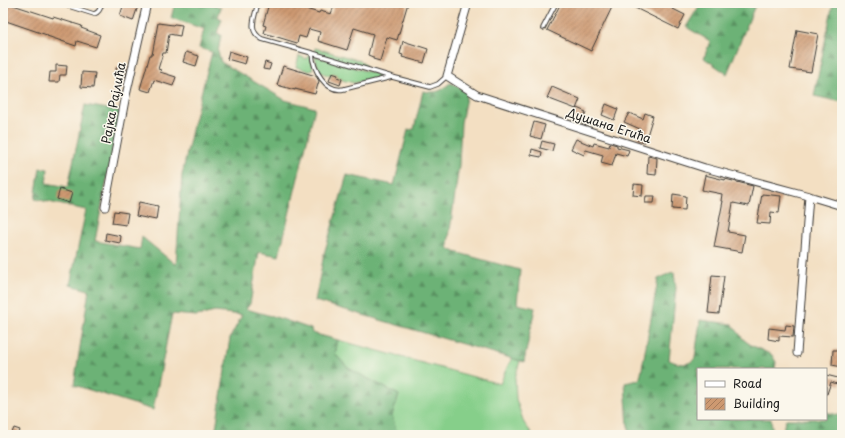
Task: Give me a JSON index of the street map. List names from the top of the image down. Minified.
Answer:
{"streets":{"street":["Рајка Рајлића","Душана Егића"]},"legend":["Road","Building"]}
